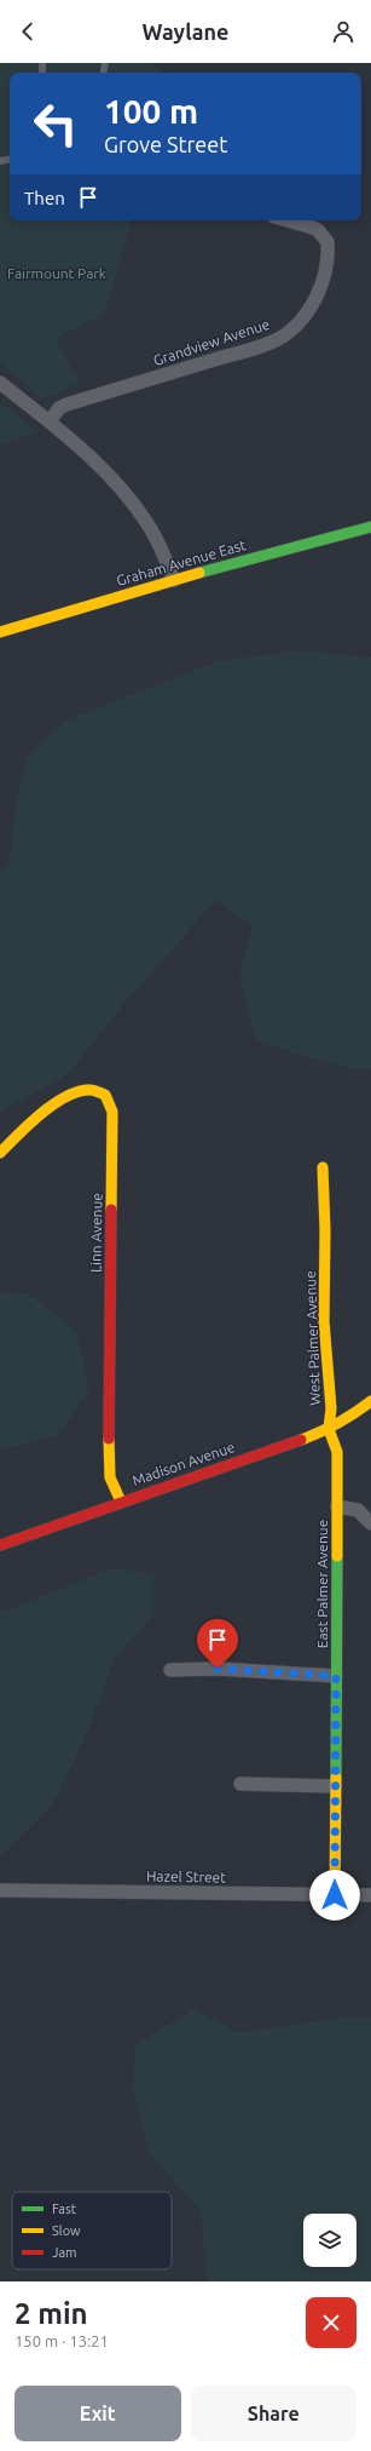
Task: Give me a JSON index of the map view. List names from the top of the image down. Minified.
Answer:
{"streets":{"street":["Grandview Avenue","Graham Avenue East","Linn Avenue","West Palmer Avenue","Madison Avenue","East Palmer Avenue","Hazel Street"]},"crossings":[["Linn Avenue","Madison Avenue"],["West Palmer Avenue","Madison Avenue"],["West Palmer Avenue","East Palmer Avenue"],["East Palmer Avenue","Hazel Street"]],"parks":["Fairmount Park"],"legend":["Fast","Slow","Jam"],"page":{"header":"Waylane","turn":["100 m","Grove Street"],"then":"Then","heading":["2 min","150 m · 13:21"],"buttons":["Exit","Share"]}}
